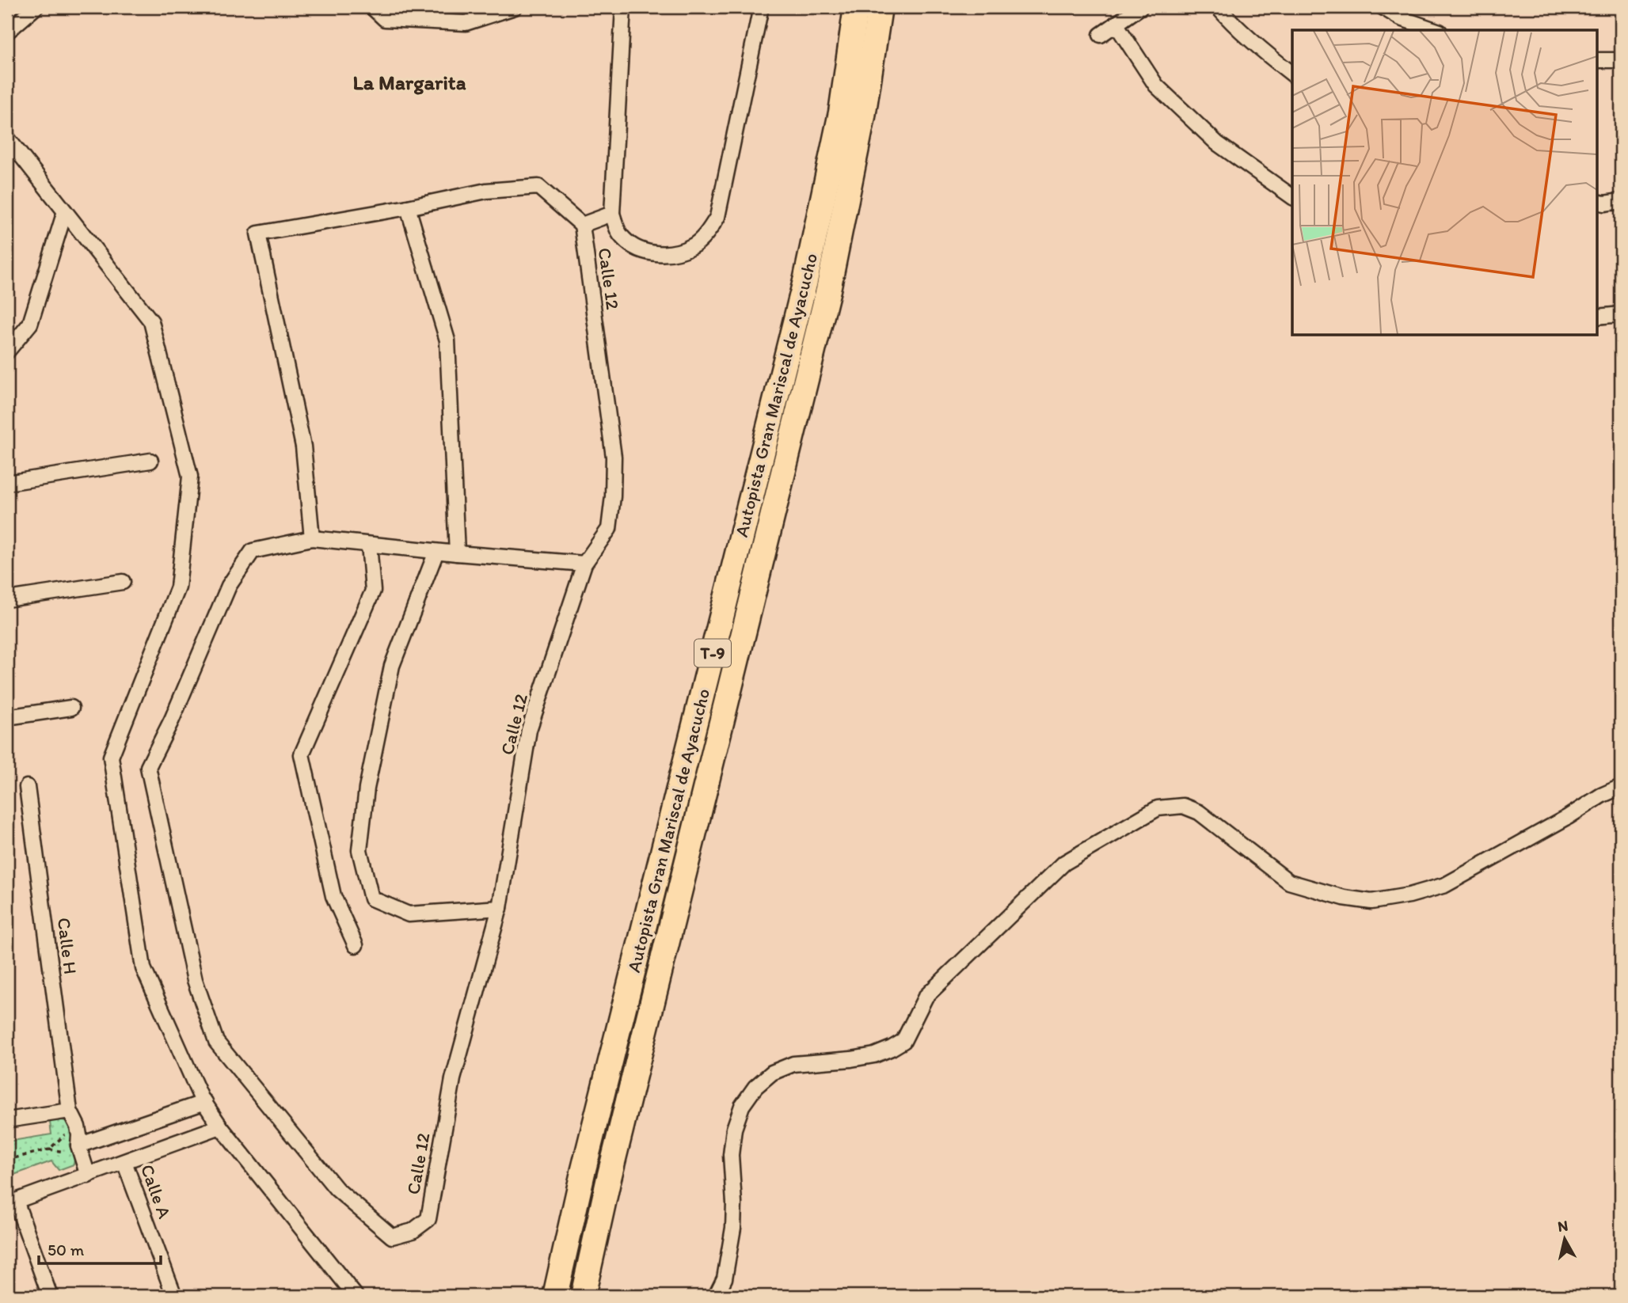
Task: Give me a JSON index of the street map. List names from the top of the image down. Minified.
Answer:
{"streets":{"highway":["Autopista Gran Mariscal de Ayacucho","T-9"],"street":["Calle 12","Calle H","Calle A"]},"districts":["La Margarita"],"scale_bar":"50 m","north":"top"}
